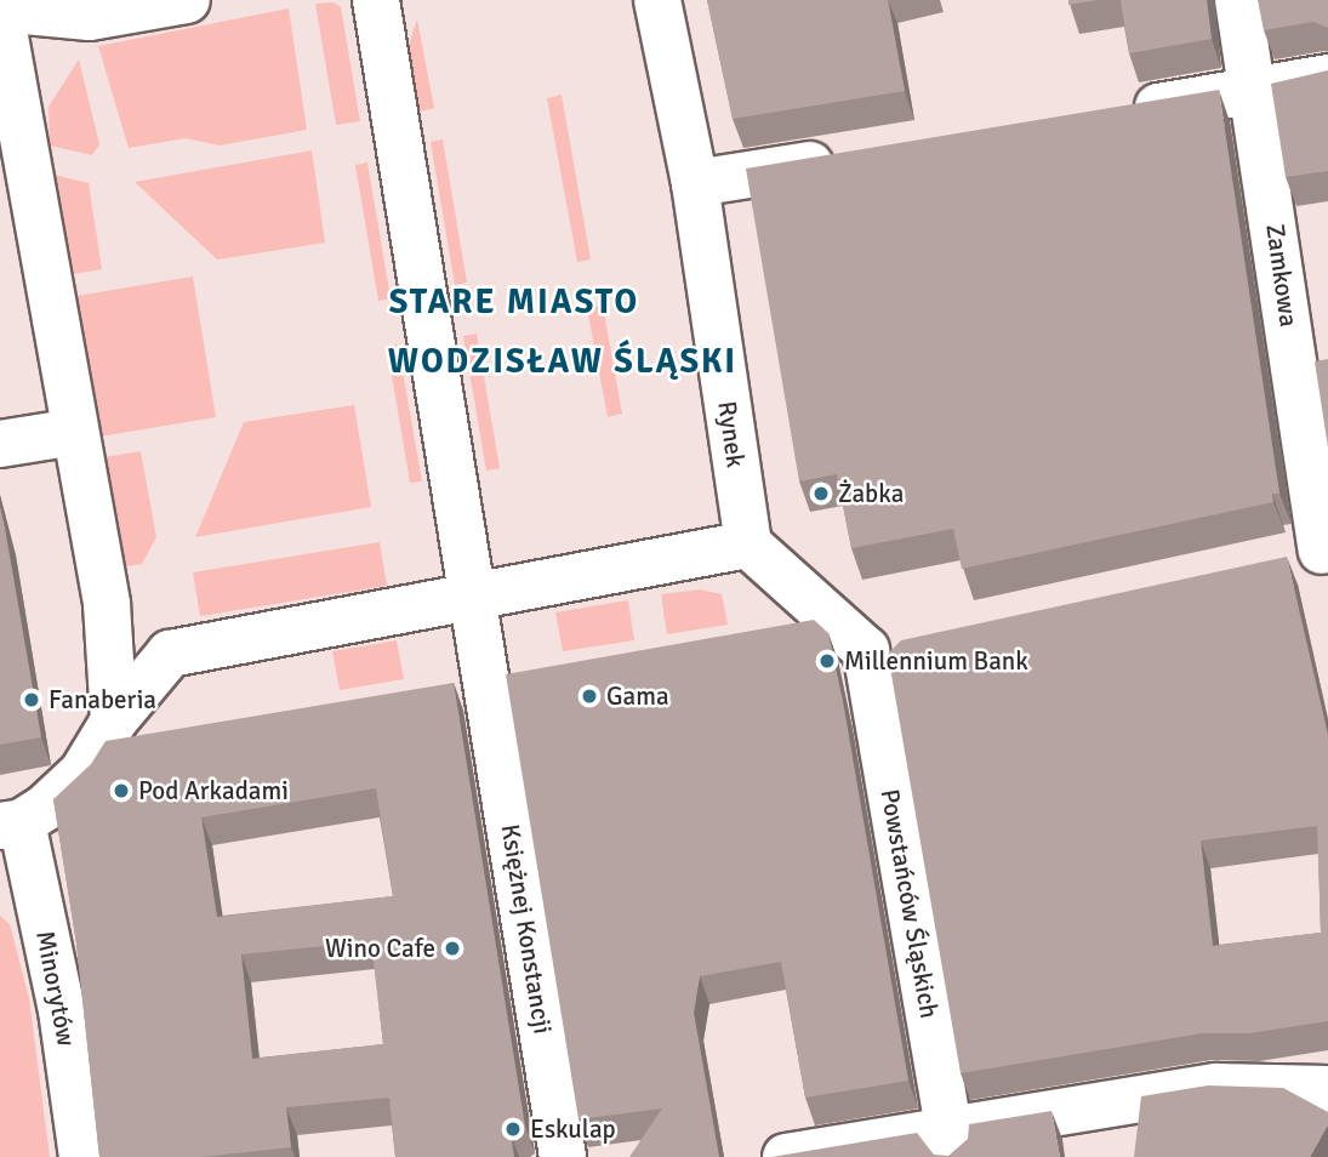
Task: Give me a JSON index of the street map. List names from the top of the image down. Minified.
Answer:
{"streets":{"street":["Zamkowa","Rynek","Powstańców Śląskich","Księżnej Konstancji","Minorytów"]},"districts":["STARE MIASTO","WODZISŁAW ŚLĄSKI"],"places":["Żabka","Millennium Bank","Gama","Fanaberia","Pod Arkadami","Wino Cafe","Eskulap"]}
